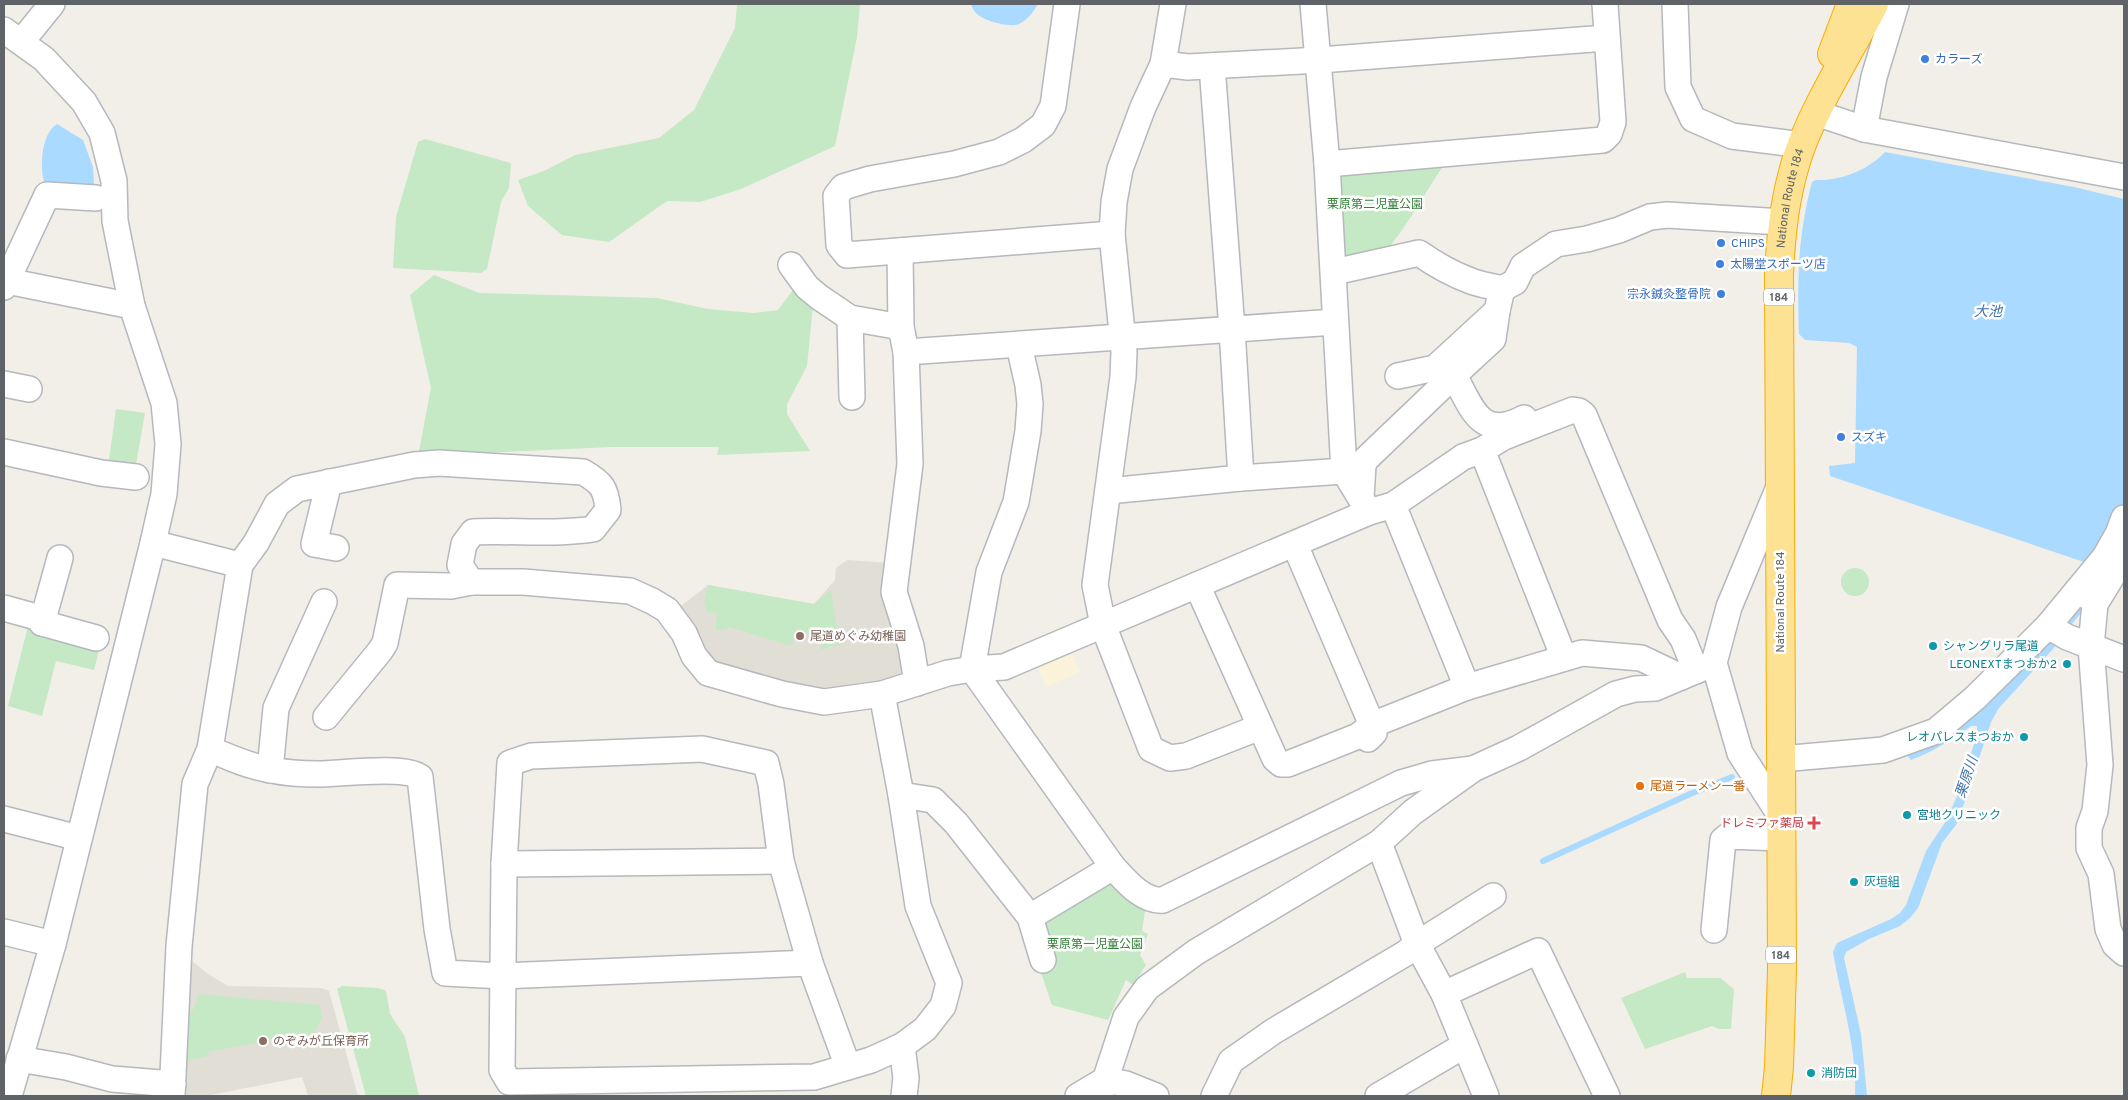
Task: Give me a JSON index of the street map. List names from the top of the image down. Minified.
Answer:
{"streets":{"highway":["National Route 184","184"]},"crossings":[["National Route 184","184"]],"water":["大池","栗原川"],"parks":["栗原第二児童公園","栗原第一児童公園"],"places":{"other":["カラーズ","CHIPS","太陽堂スポーツ店","宗永鍼灸整骨院","スズキ","尾道めぐみ幼稚園","シャングリラ尾道","LEONEXTまつおか2","レオパレスまつおか","尾道ラーメン一番","宮地クリニック","灰垣組","のぞみが丘保育所","消防団"],"health":["ドレミファ薬局"]}}
